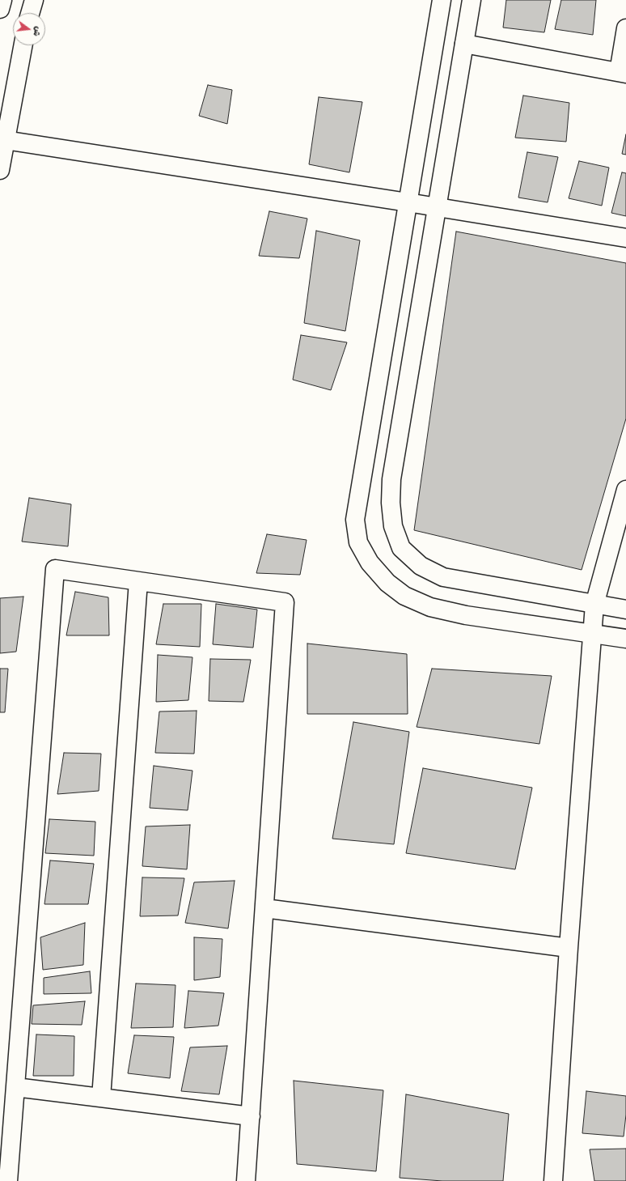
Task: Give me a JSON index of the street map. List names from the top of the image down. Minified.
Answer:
{"north":"right"}
